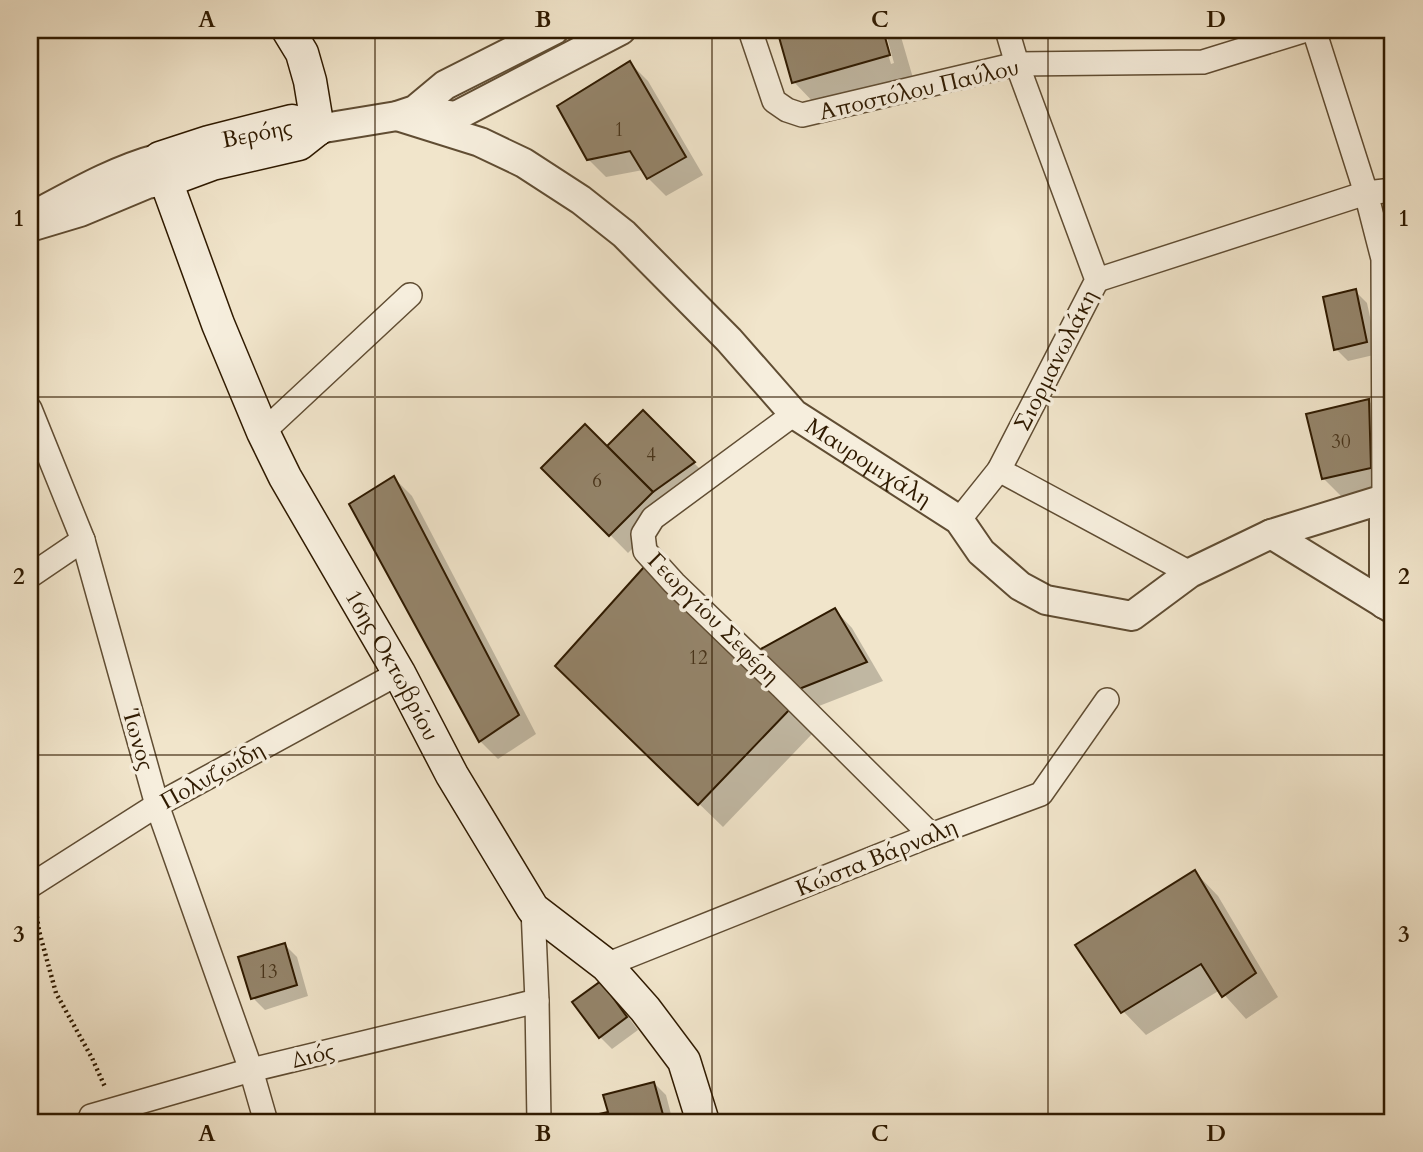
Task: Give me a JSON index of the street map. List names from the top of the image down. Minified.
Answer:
{"streets":{"main road":["Βερόης","16ης Οκτωβρίου"],"street":["Αποστόλου Παύλου","Σιορμανωλάκη","Μαυρομιχάλη","Γεωργίου Σεφέρη","Ίωνος","Πολυζωίδη","Κώστα Βάρναλη","Διός"]},"crossings":[["Αποστόλου Παύλου","Σιορμανωλάκη"],["Βερόης","16ης Οκτωβρίου"],["Σιορμανωλάκη","Μαυρομιχάλη"],["Μαυρομιχάλη","Γεωργίου Σεφέρη"],["Γεωργίου Σεφέρη","Κώστα Βάρναλη"],["16ης Οκτωβρίου","Πολυζωίδη"],["16ης Οκτωβρίου","Κώστα Βάρναλη"],["Ίωνος","Πολυζωίδη"],["Ίωνος","Διός"]],"house_numbers":["1","30","4","6","12","13"],"grid":{"columns":["A","B","C","D"],"rows":["1","2","3"]}}
